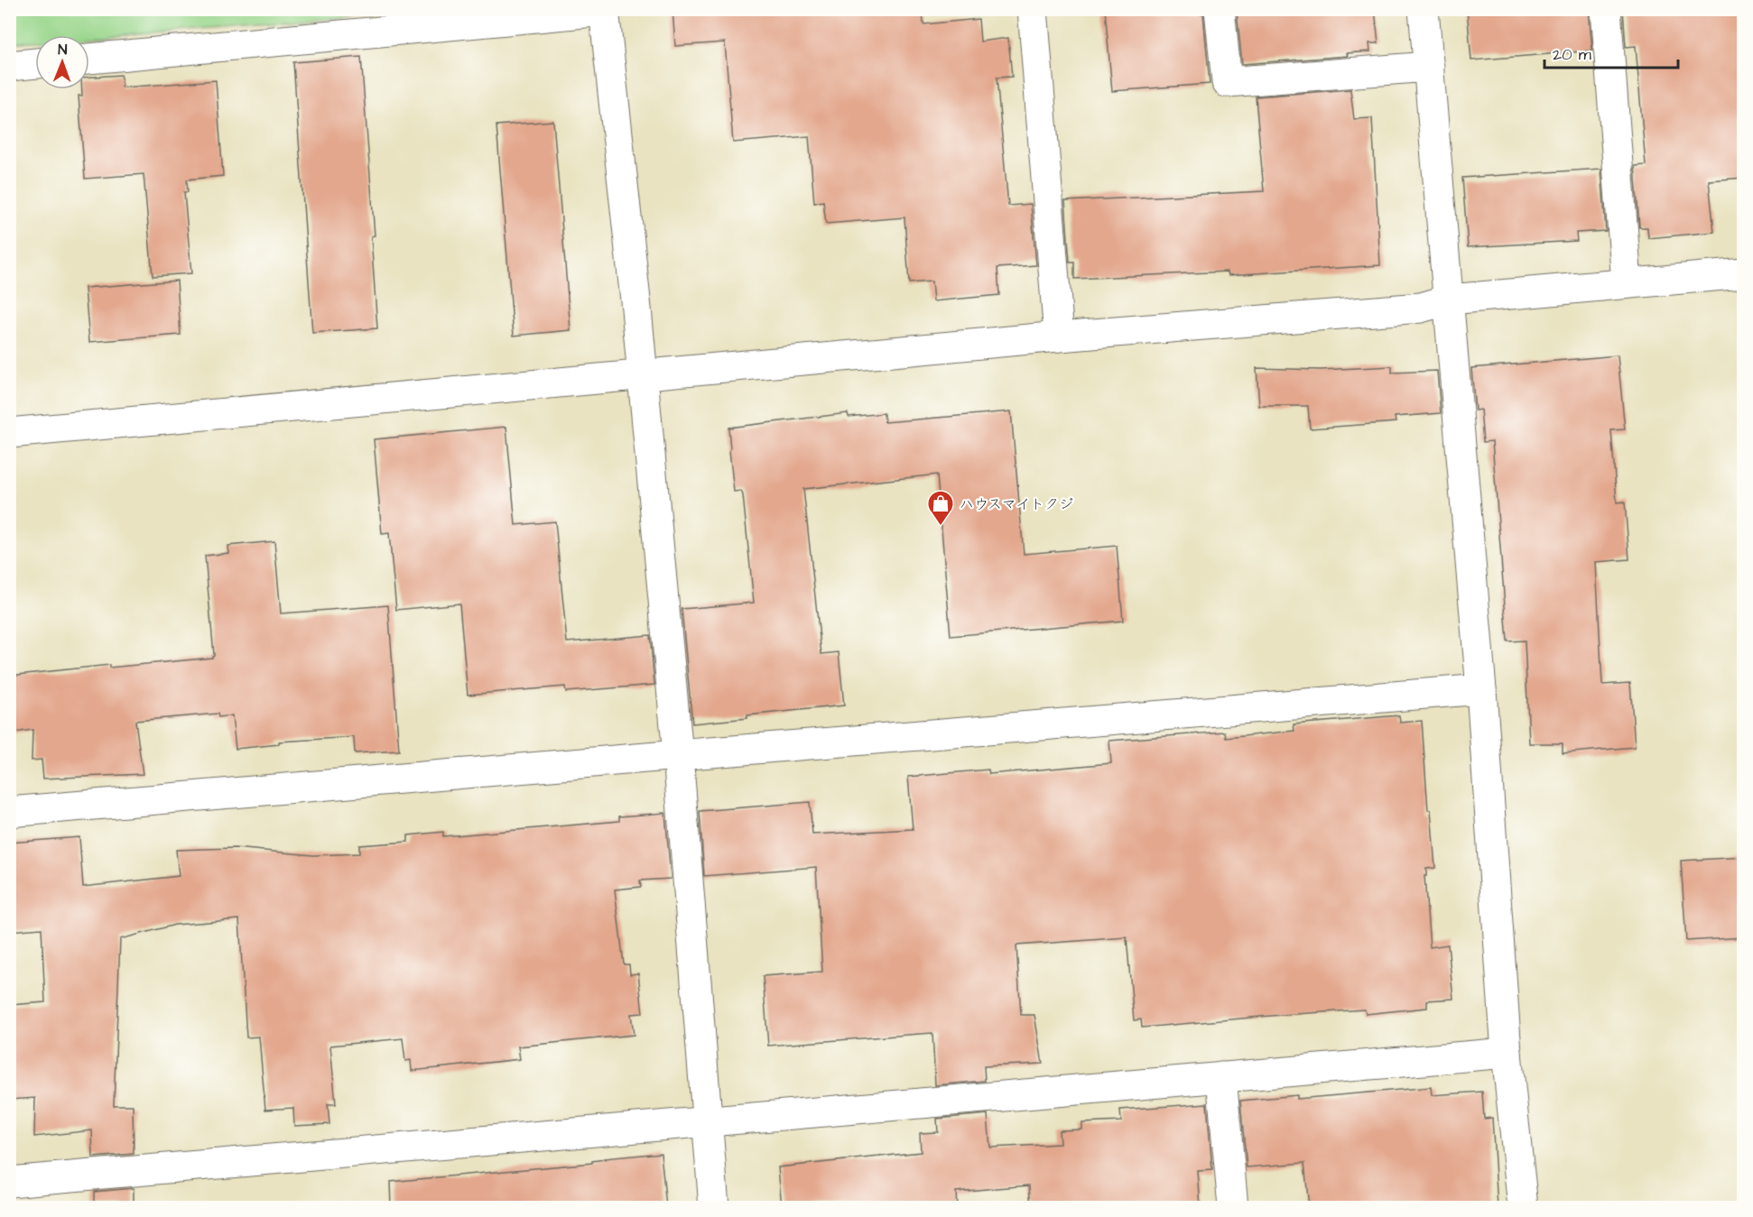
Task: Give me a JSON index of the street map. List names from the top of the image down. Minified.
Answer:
{"places":{"shop":["ハウスマイトクジ"]},"scale_bar":"20 m","north":"top"}
